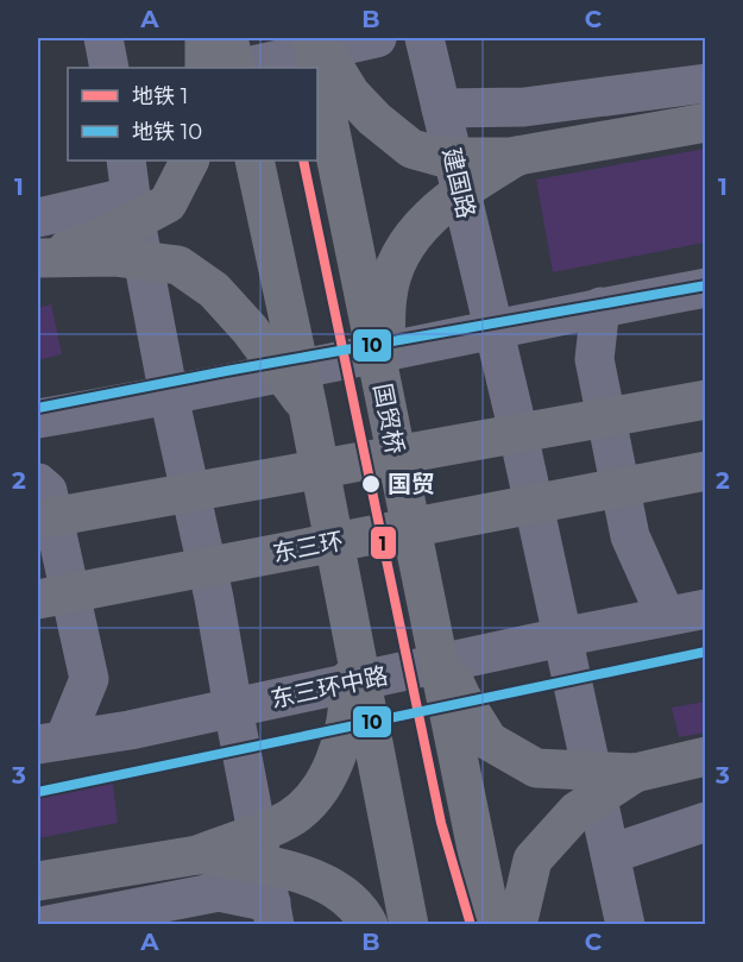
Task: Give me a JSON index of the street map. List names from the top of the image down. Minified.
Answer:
{"streets":{"highway":["国贸桥","东三环"],"street":["建国路","东三环中路"]},"crossings":[["建国路","东三环中路"]],"places":["国贸"],"lines":["metro line 1","metro line 10"],"legend":["地铁 1","地铁 10"],"grid":{"columns":["A","B","C"],"rows":["1","2","3"]}}
